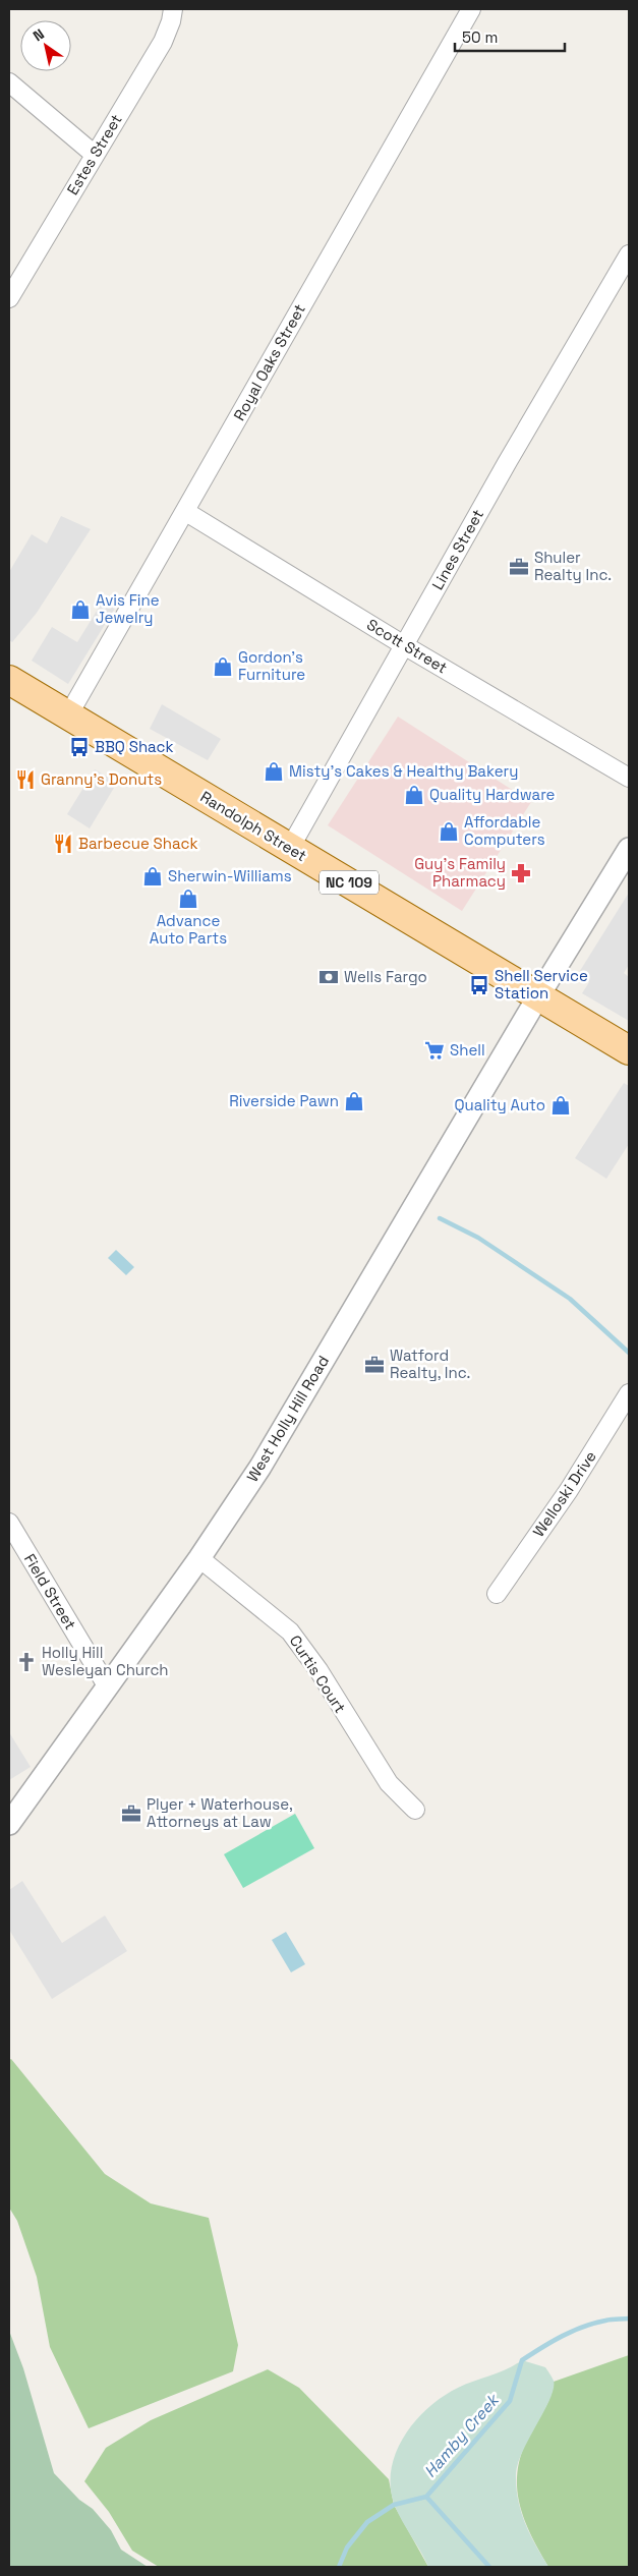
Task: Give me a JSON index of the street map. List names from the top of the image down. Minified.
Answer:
{"streets":{"main road":["Randolph Street","NC 109"],"street":["Estes Street","Royal Oaks Street","Lines Street","Scott Street","West Holly Hill Road","Welloski Drive","Field Street","Curtis Court"]},"crossings":[["Royal Oaks Street","Scott Street"],["Royal Oaks Street","Randolph Street"],["Lines Street","Scott Street"],["Lines Street","Randolph Street"],["Randolph Street","West Holly Hill Road"],["West Holly Hill Road","Field Street"],["West Holly Hill Road","Curtis Court"]],"water":["Hamby Creek"],"places":{"office":["Shuler Realty Inc.","Watford Realty, Inc.","Plyer + Waterhouse, Attorneys at Law"],"shop":["Avis Fine Jewelry","Gordon's Furniture","Misty's Cakes & Healthy Bakery","Quality Hardware","Affordable Computers","Sherwin-Williams","Advance Auto Parts","Riverside Pawn","Quality Auto"],"bus stop":["BBQ Shack","Shell Service Station"],"restaurant":["Granny's Donuts","Barbecue Shack"],"pharmacy":["Guy's Family Pharmacy"],"bank":["Wells Fargo"],"supermarket":["Shell"],"church":["Holly Hill Wesleyan Church"]},"scale_bar":"50 m","north":"top left"}
